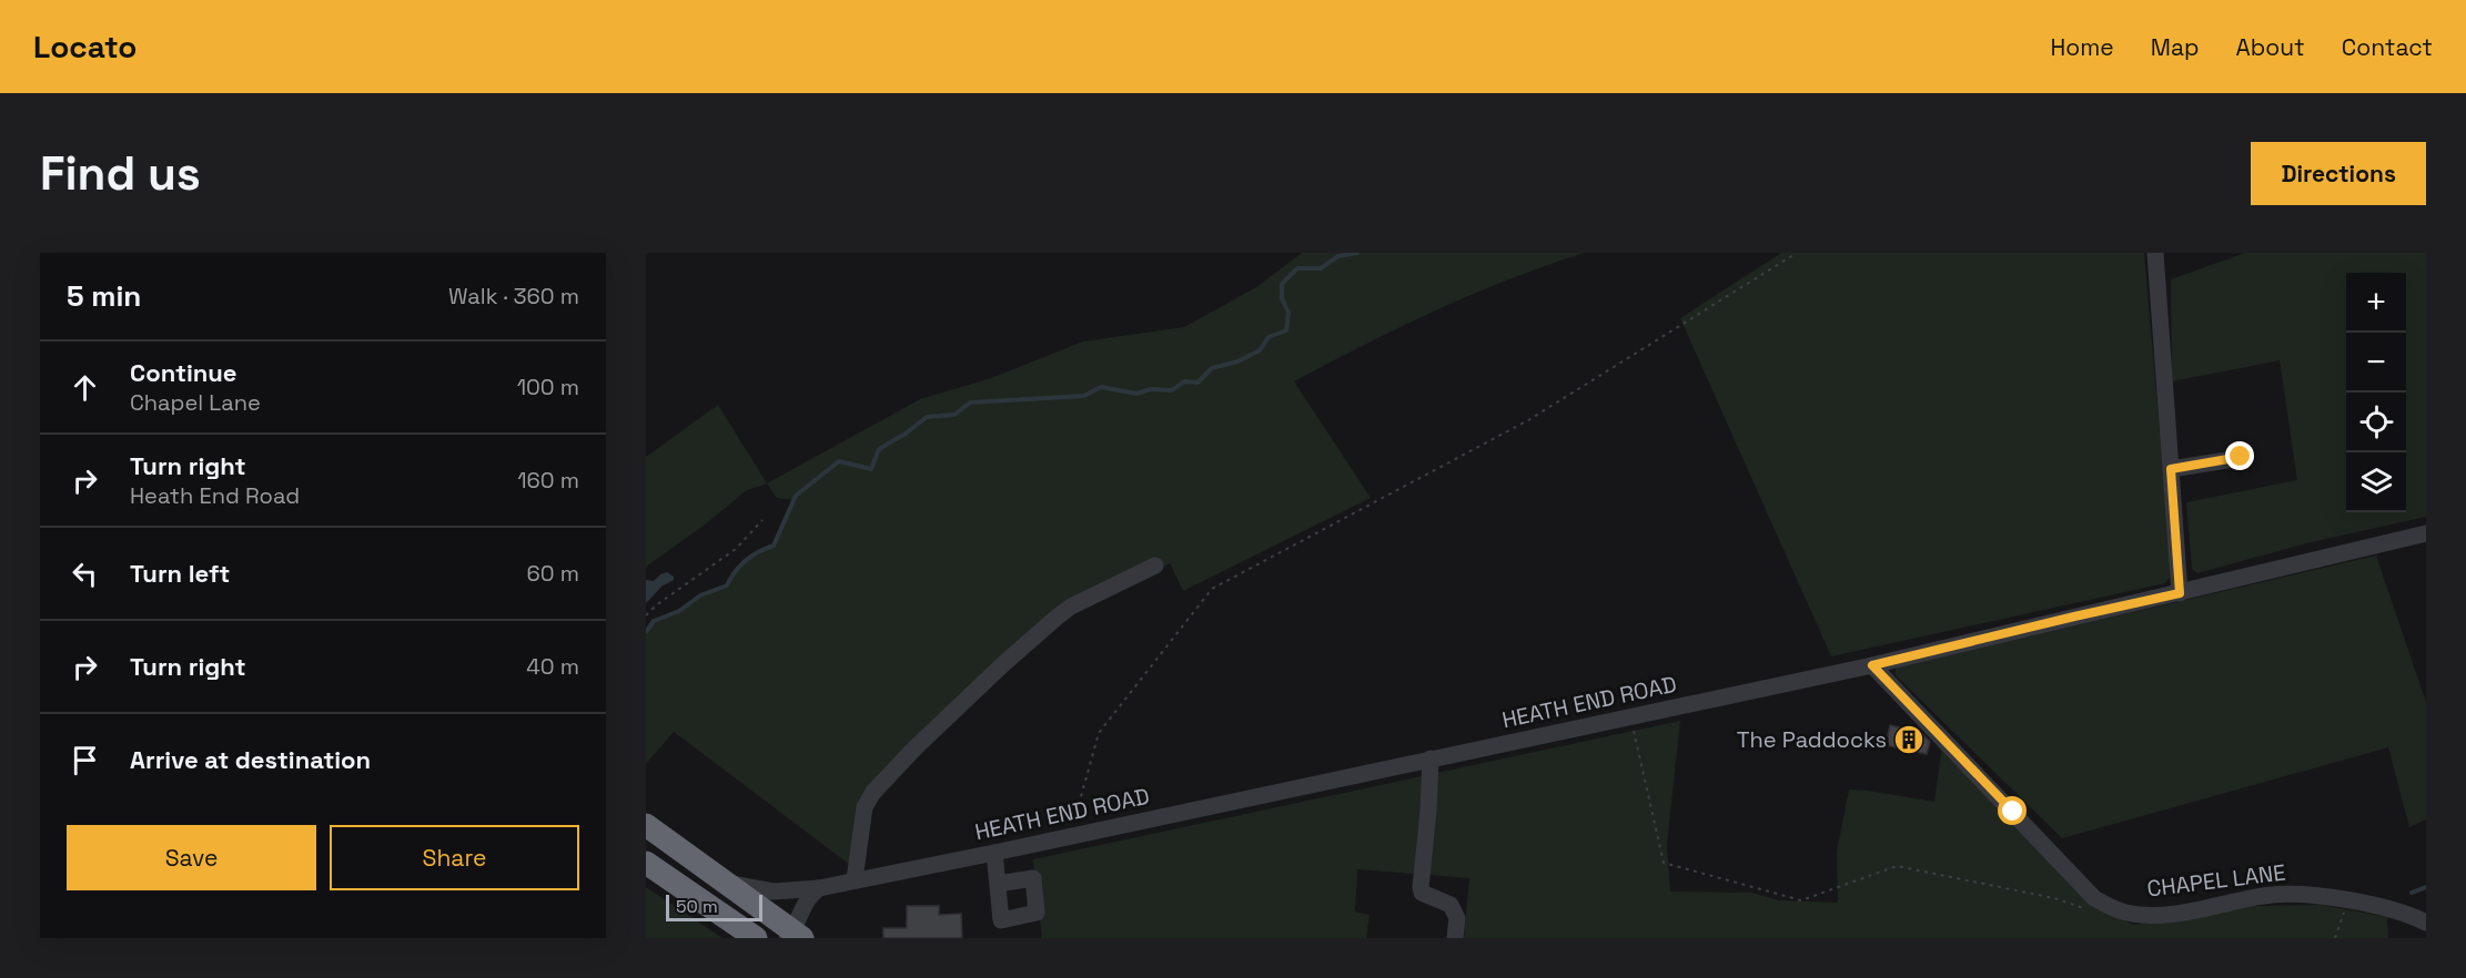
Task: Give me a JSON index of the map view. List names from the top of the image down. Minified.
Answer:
{"streets":{"street":["HEATH END ROAD","CHAPEL LANE"]},"crossings":[["HEATH END ROAD","CHAPEL LANE"]],"places":{"building":["The Paddocks"]},"scale_bar":"50 m","page":{"header":"Locato","nav":["Home","Map","About","Contact"],"buttons":["Directions",["Save","Share"]],"title":"Find us","heading":["5 min","Walk · 360 m"],"map_buttons":["+","−"],"list":[["Continue","Chapel Lane","100 m"],["Turn right","Heath End Road","160 m"],["Turn left","60 m"],["Turn right","40 m"],"Arrive at destination"],"scale":"50 m"}}
